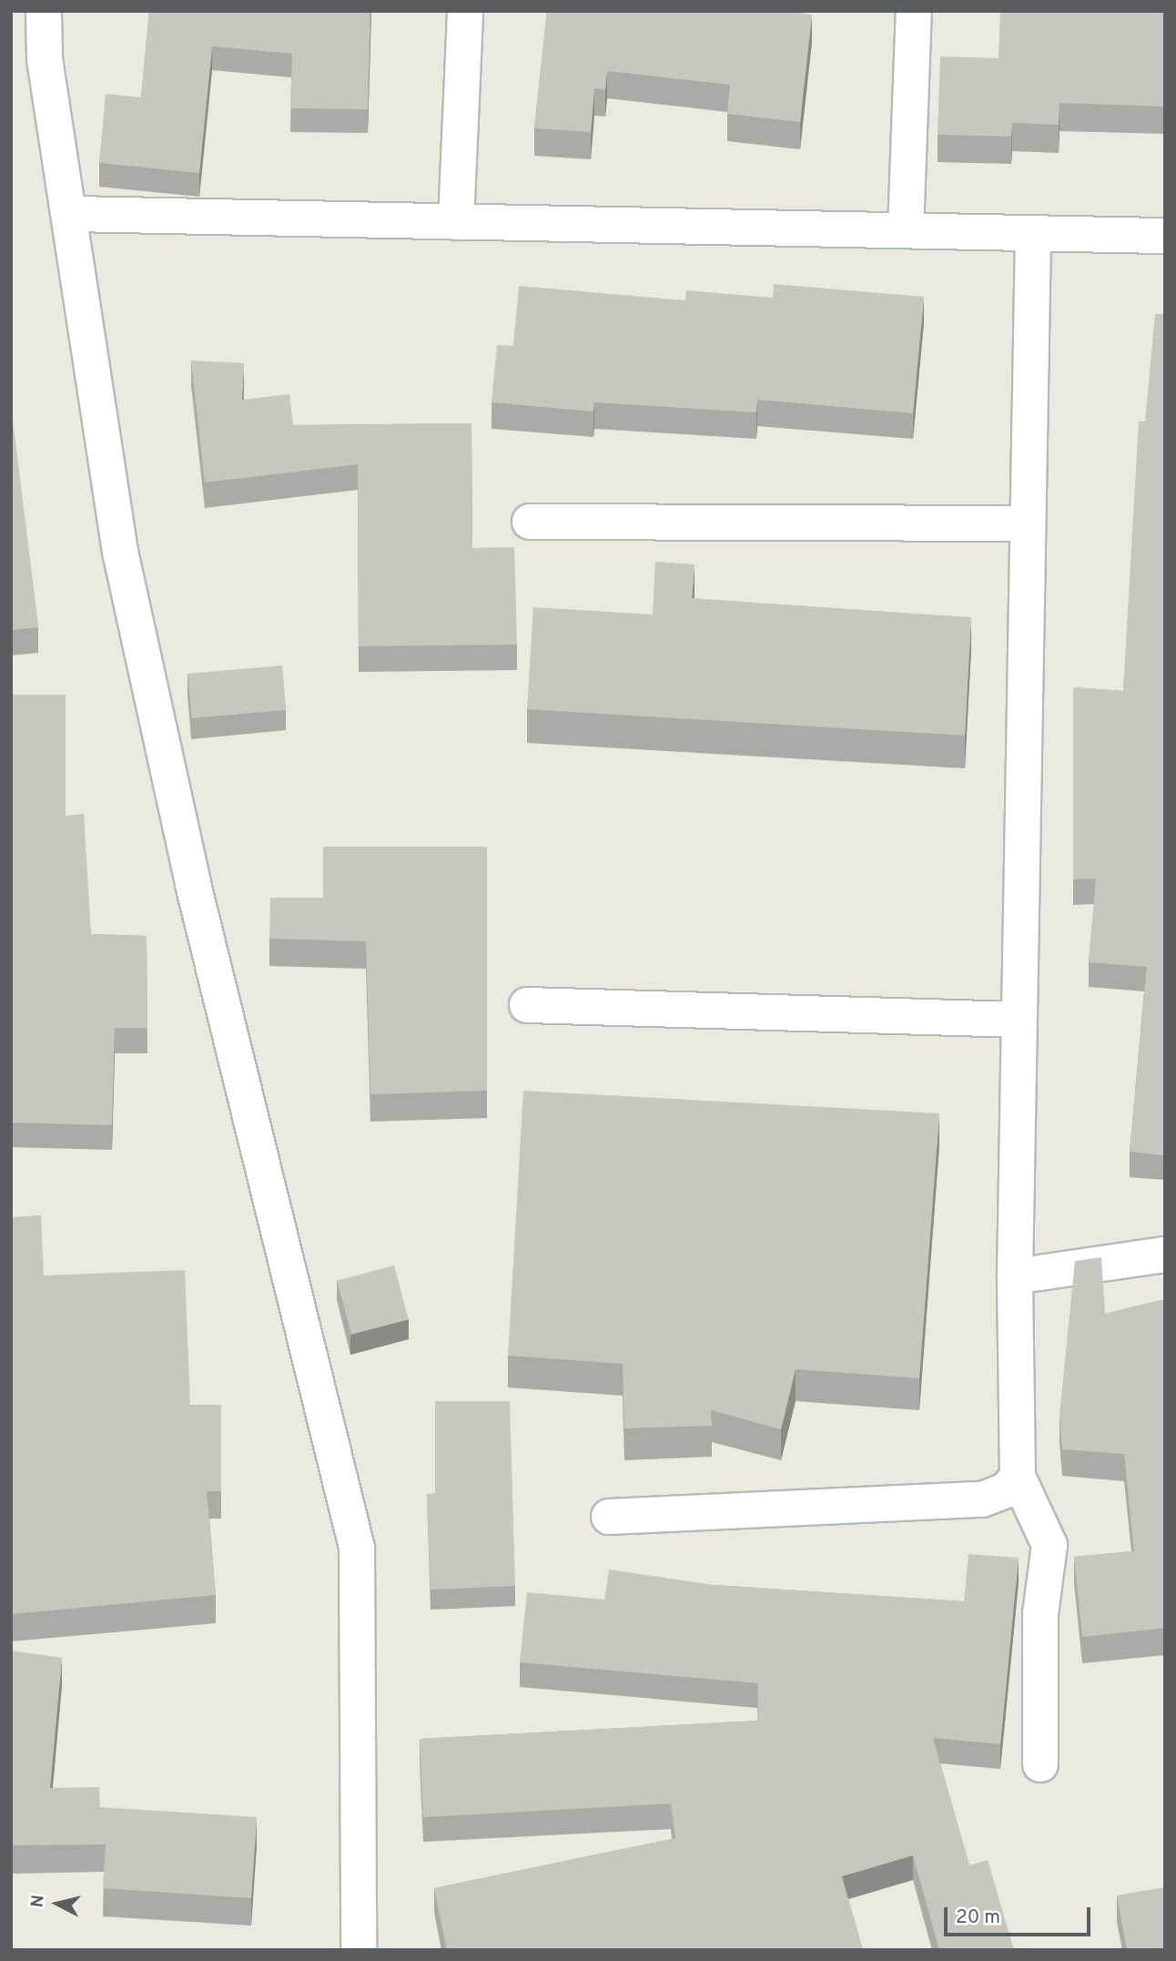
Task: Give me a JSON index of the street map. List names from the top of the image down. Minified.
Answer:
{"scale_bar":"20 m","north":"left"}
